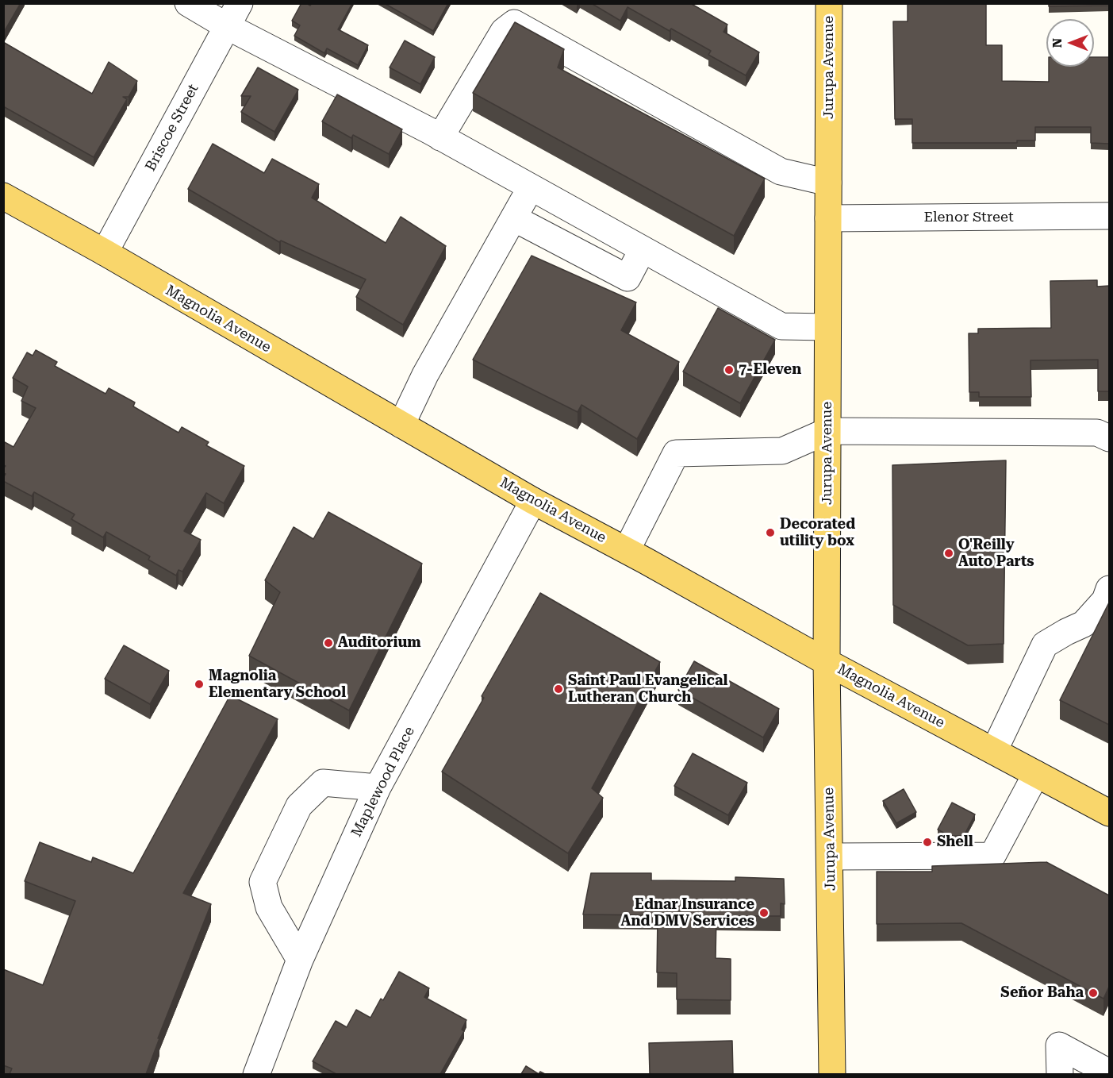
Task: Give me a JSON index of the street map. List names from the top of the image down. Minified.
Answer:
{"streets":{"main road":["Jurupa Avenue","Magnolia Avenue"],"street":["Briscoe Street","Elenor Street","Maplewood Place"]},"crossings":[["Jurupa Avenue","Elenor Street"],["Jurupa Avenue","Magnolia Avenue"],["Briscoe Street","Magnolia Avenue"],["Magnolia Avenue","Maplewood Place"]],"places":["7-Eleven","Decorated utility box","O'Reilly Auto Parts","Auditorium","Magnolia Elementary School","Saint Paul Evangelical Lutheran Church","Shell","Ednar Insurance And DMV Services","Señor Baha"],"north":"left"}
